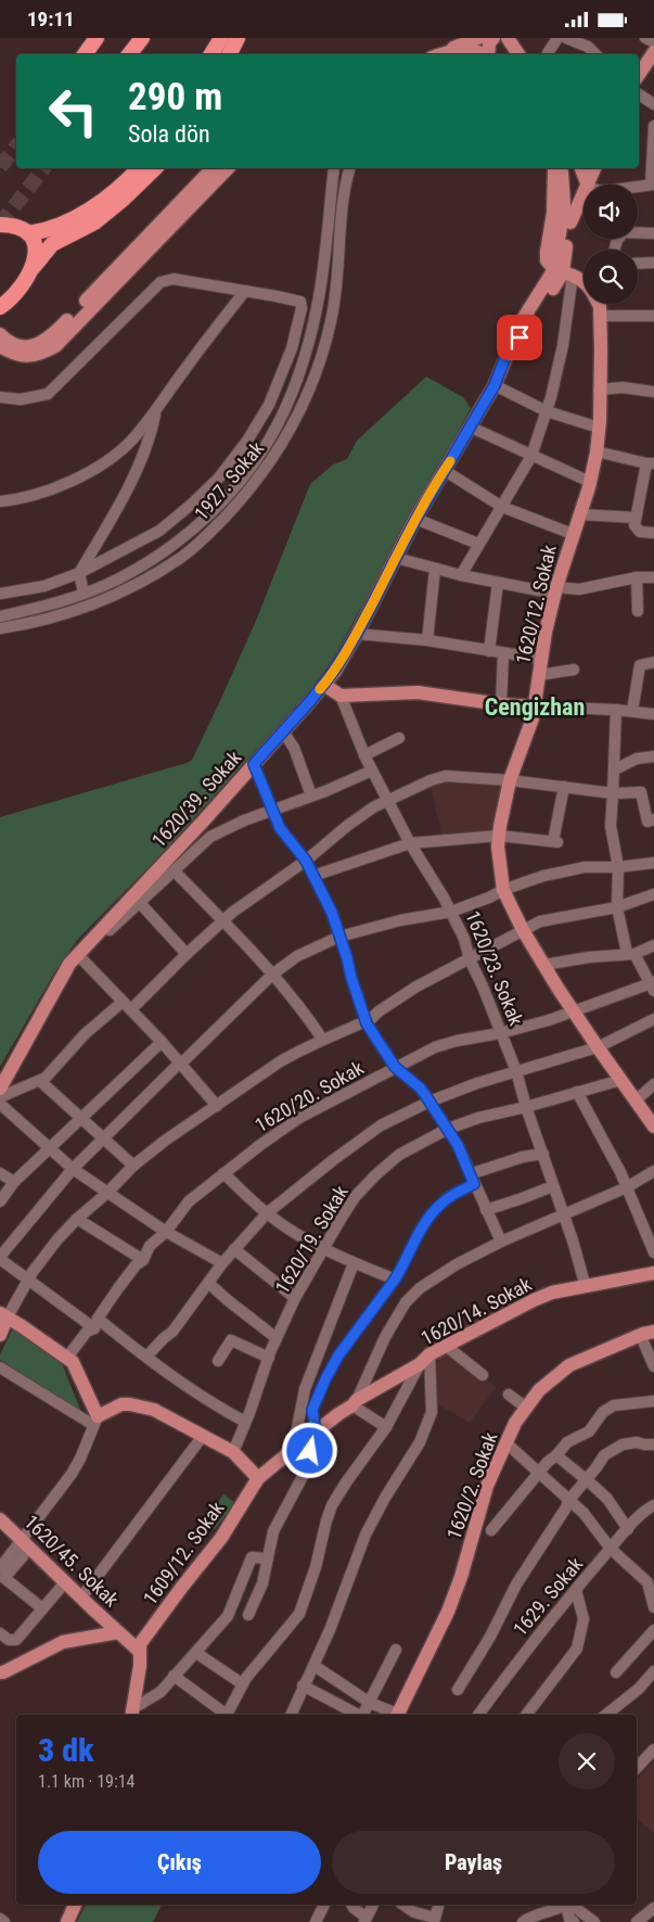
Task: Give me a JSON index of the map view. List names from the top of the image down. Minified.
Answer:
{"streets":{"main road":["1620/12. Sokak","1620/39. Sokak","1620/14. Sokak","1620/2. Sokak","1609/12. Sokak","1620/45. Sokak"],"street":["1927. Sokak","1620/23. Sokak","1620/20. Sokak","1620/19. Sokak","1629. Sokak"]},"crossings":[["1620/12. Sokak","1620/20. Sokak"],["1620/12. Sokak","1620/19. Sokak"],["1620/23. Sokak","1620/20. Sokak"],["1620/23. Sokak","1620/19. Sokak"],["1620/23. Sokak","1620/14. Sokak"],["1620/14. Sokak","1609/12. Sokak"],["1609/12. Sokak","1620/45. Sokak"]],"districts":["Cengizhan"],"page":{"status":"19:11","turn":["290 m","Sola dön"],"heading":["3 dk","1.1 km · 19:14"],"buttons":["Çıkış","Paylaş"]}}
